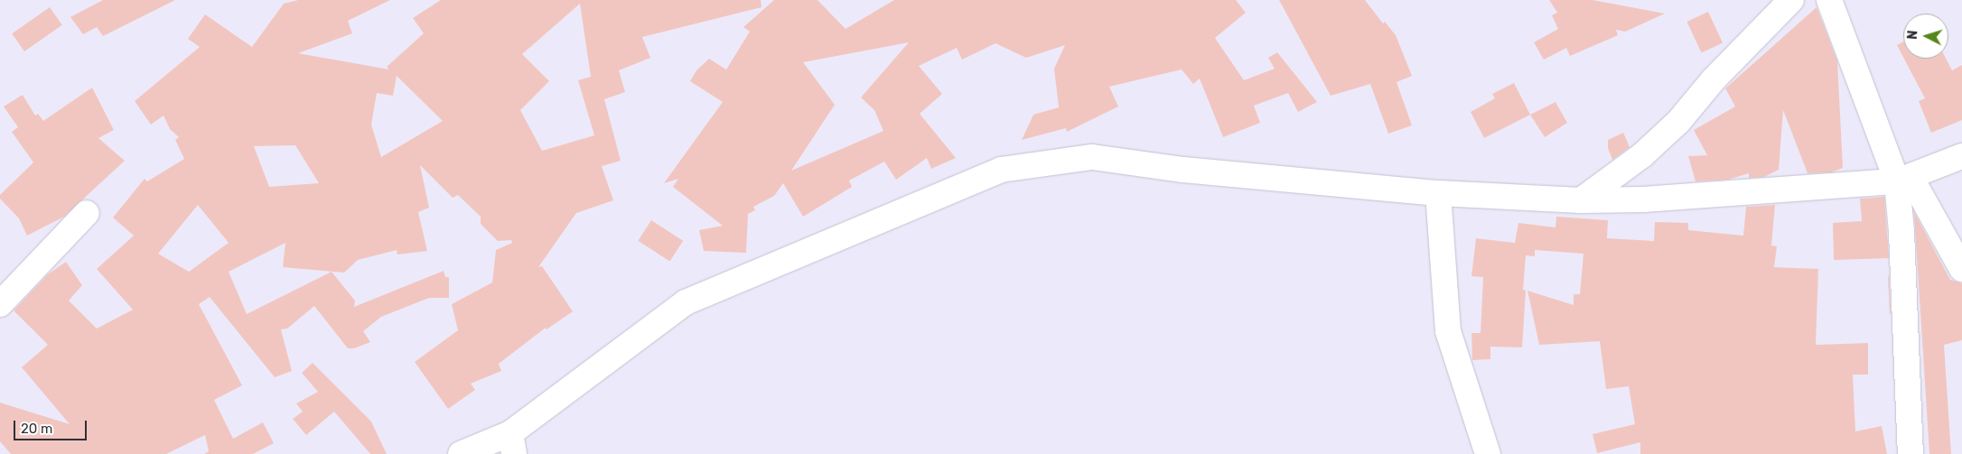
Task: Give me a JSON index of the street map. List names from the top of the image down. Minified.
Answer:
{"scale_bar":"20 m","north":"left"}
